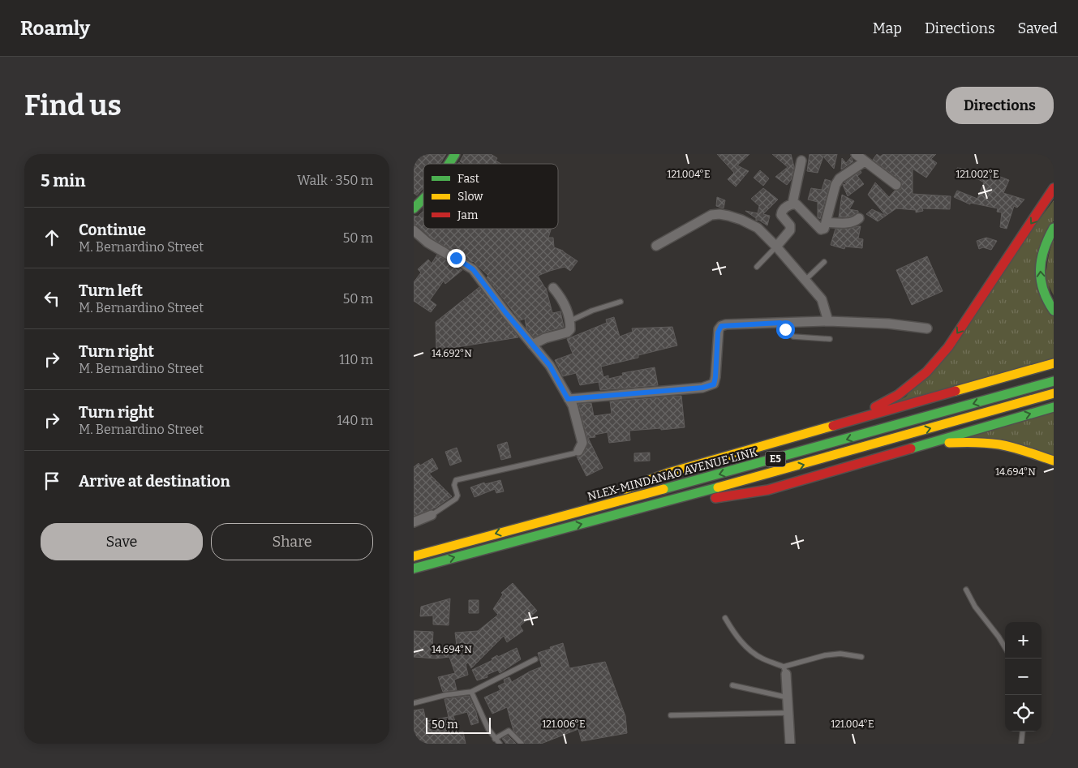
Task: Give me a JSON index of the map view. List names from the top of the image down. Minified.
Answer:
{"streets":{"main road":["E5","NLEX-MINDANAO AVENUE LINK"]},"legend":["Fast","Slow","Jam"],"scale_bar":"50 m","page":{"header":"Roamly","nav":["Map","Directions","Saved"],"buttons":["Directions",["Save","Share"]],"title":"Find us","heading":["5 min","Walk · 350 m"],"list":[["Continue","M. Bernardino Street","50 m"],["Turn left","M. Bernardino Street","50 m"],["Turn right","M. Bernardino Street","110 m"],["Turn right","M. Bernardino Street","140 m"],"Arrive at destination"],"map_buttons":["+","−"],"scale":"50 m"},"coordinates":["121.004°E","121.002°E","14.692°N","14.694°N","121.006°E"]}
